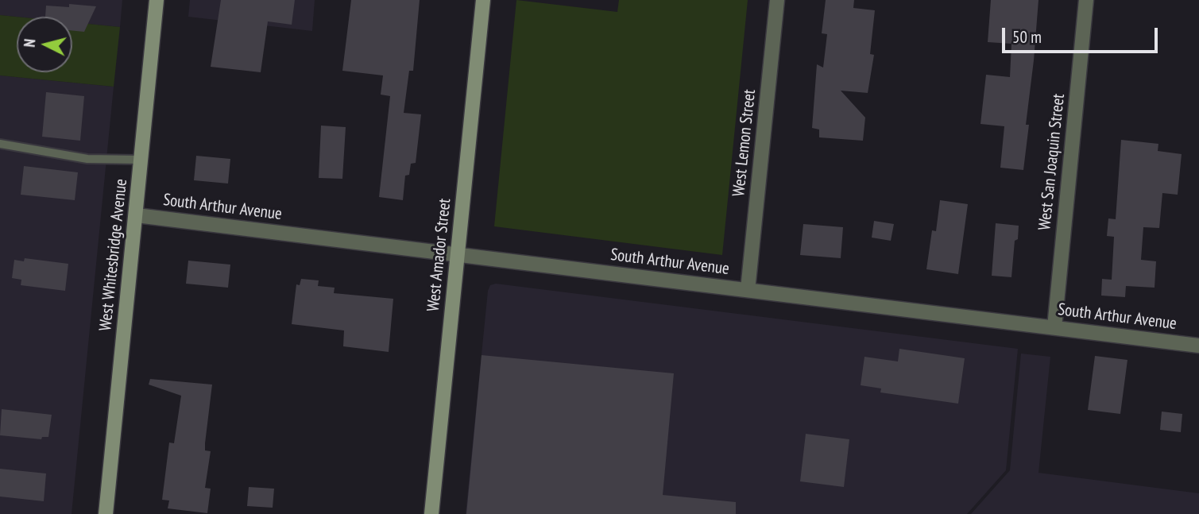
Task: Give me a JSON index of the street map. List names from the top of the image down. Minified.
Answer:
{"streets":{"main road":["West Whitesbridge Avenue","West Amador Street"],"street":["West Lemon Street","West San Joaquin Street","South Arthur Avenue"]},"crossings":[["West Lemon Street","South Arthur Avenue"],["West San Joaquin Street","South Arthur Avenue"],["South Arthur Avenue","West Whitesbridge Avenue"],["South Arthur Avenue","West Amador Street"]],"scale_bar":"50 m","north":"left"}
